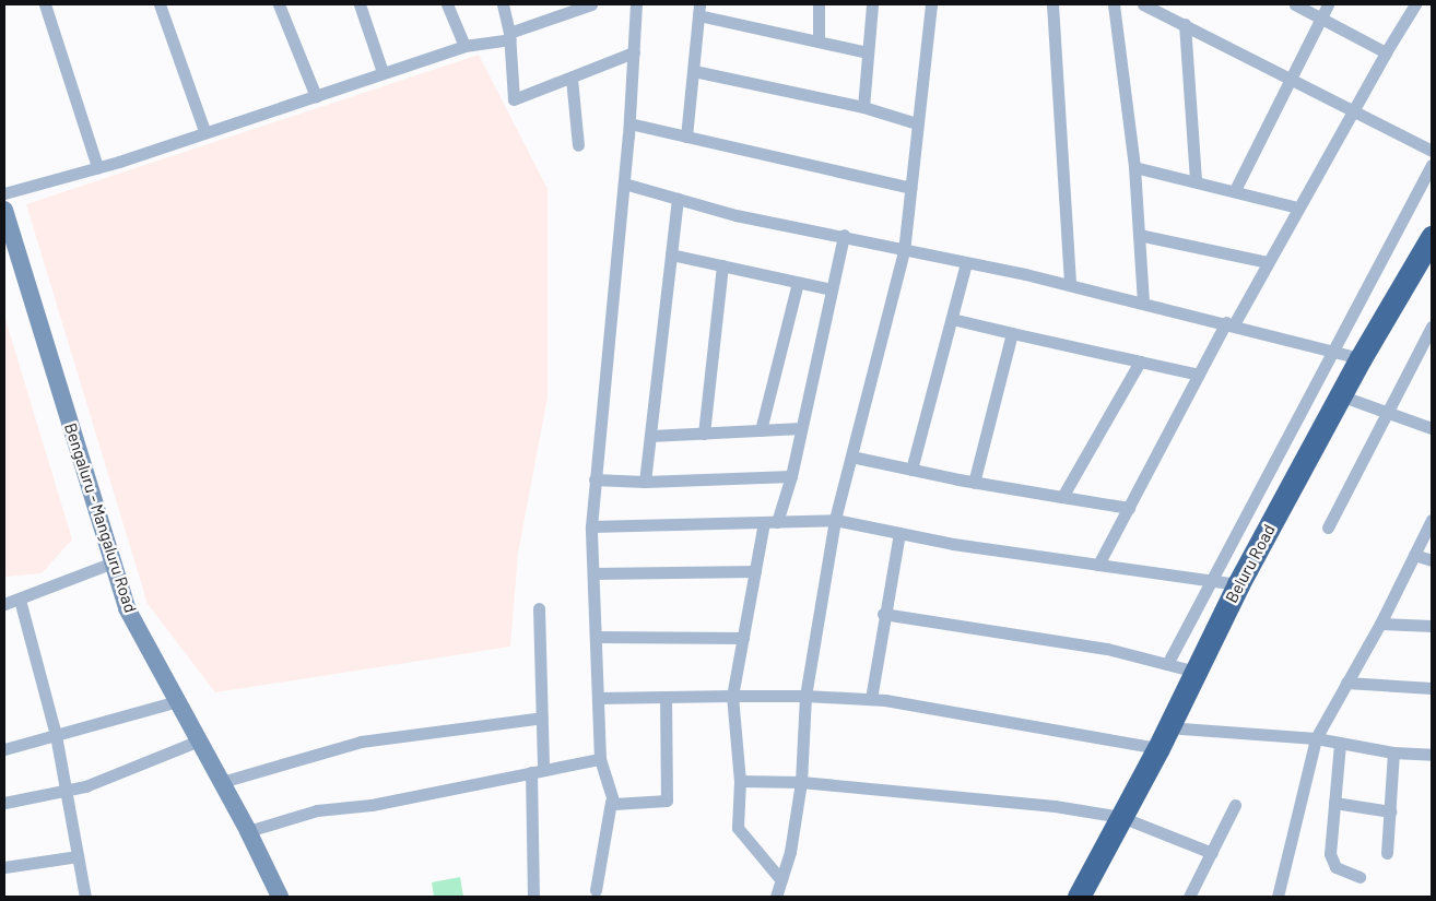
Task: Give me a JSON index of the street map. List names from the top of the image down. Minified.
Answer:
{"streets":{"highway":["Beluru Road"],"street":["Bengaluru - Mangaluru Road"]}}
